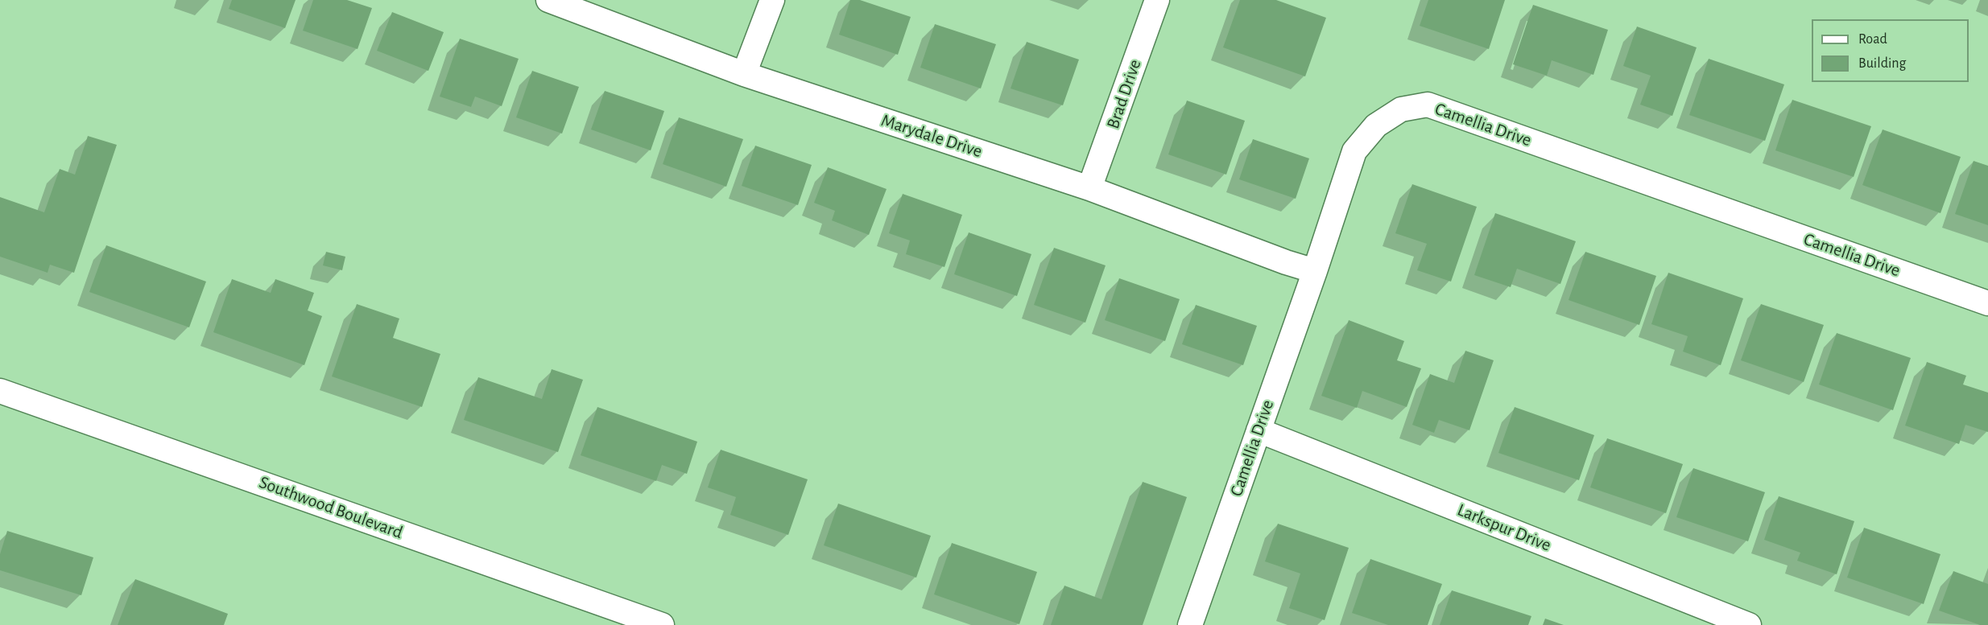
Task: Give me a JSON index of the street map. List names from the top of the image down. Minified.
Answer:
{"streets":{"street":["Brad Drive","Camellia Drive","Marydale Drive","Southwood Boulevard","Larkspur Drive"]},"crossings":[["Brad Drive","Marydale Drive"],["Camellia Drive","Marydale Drive"],["Camellia Drive","Larkspur Drive"]],"legend":["Road","Building"]}
